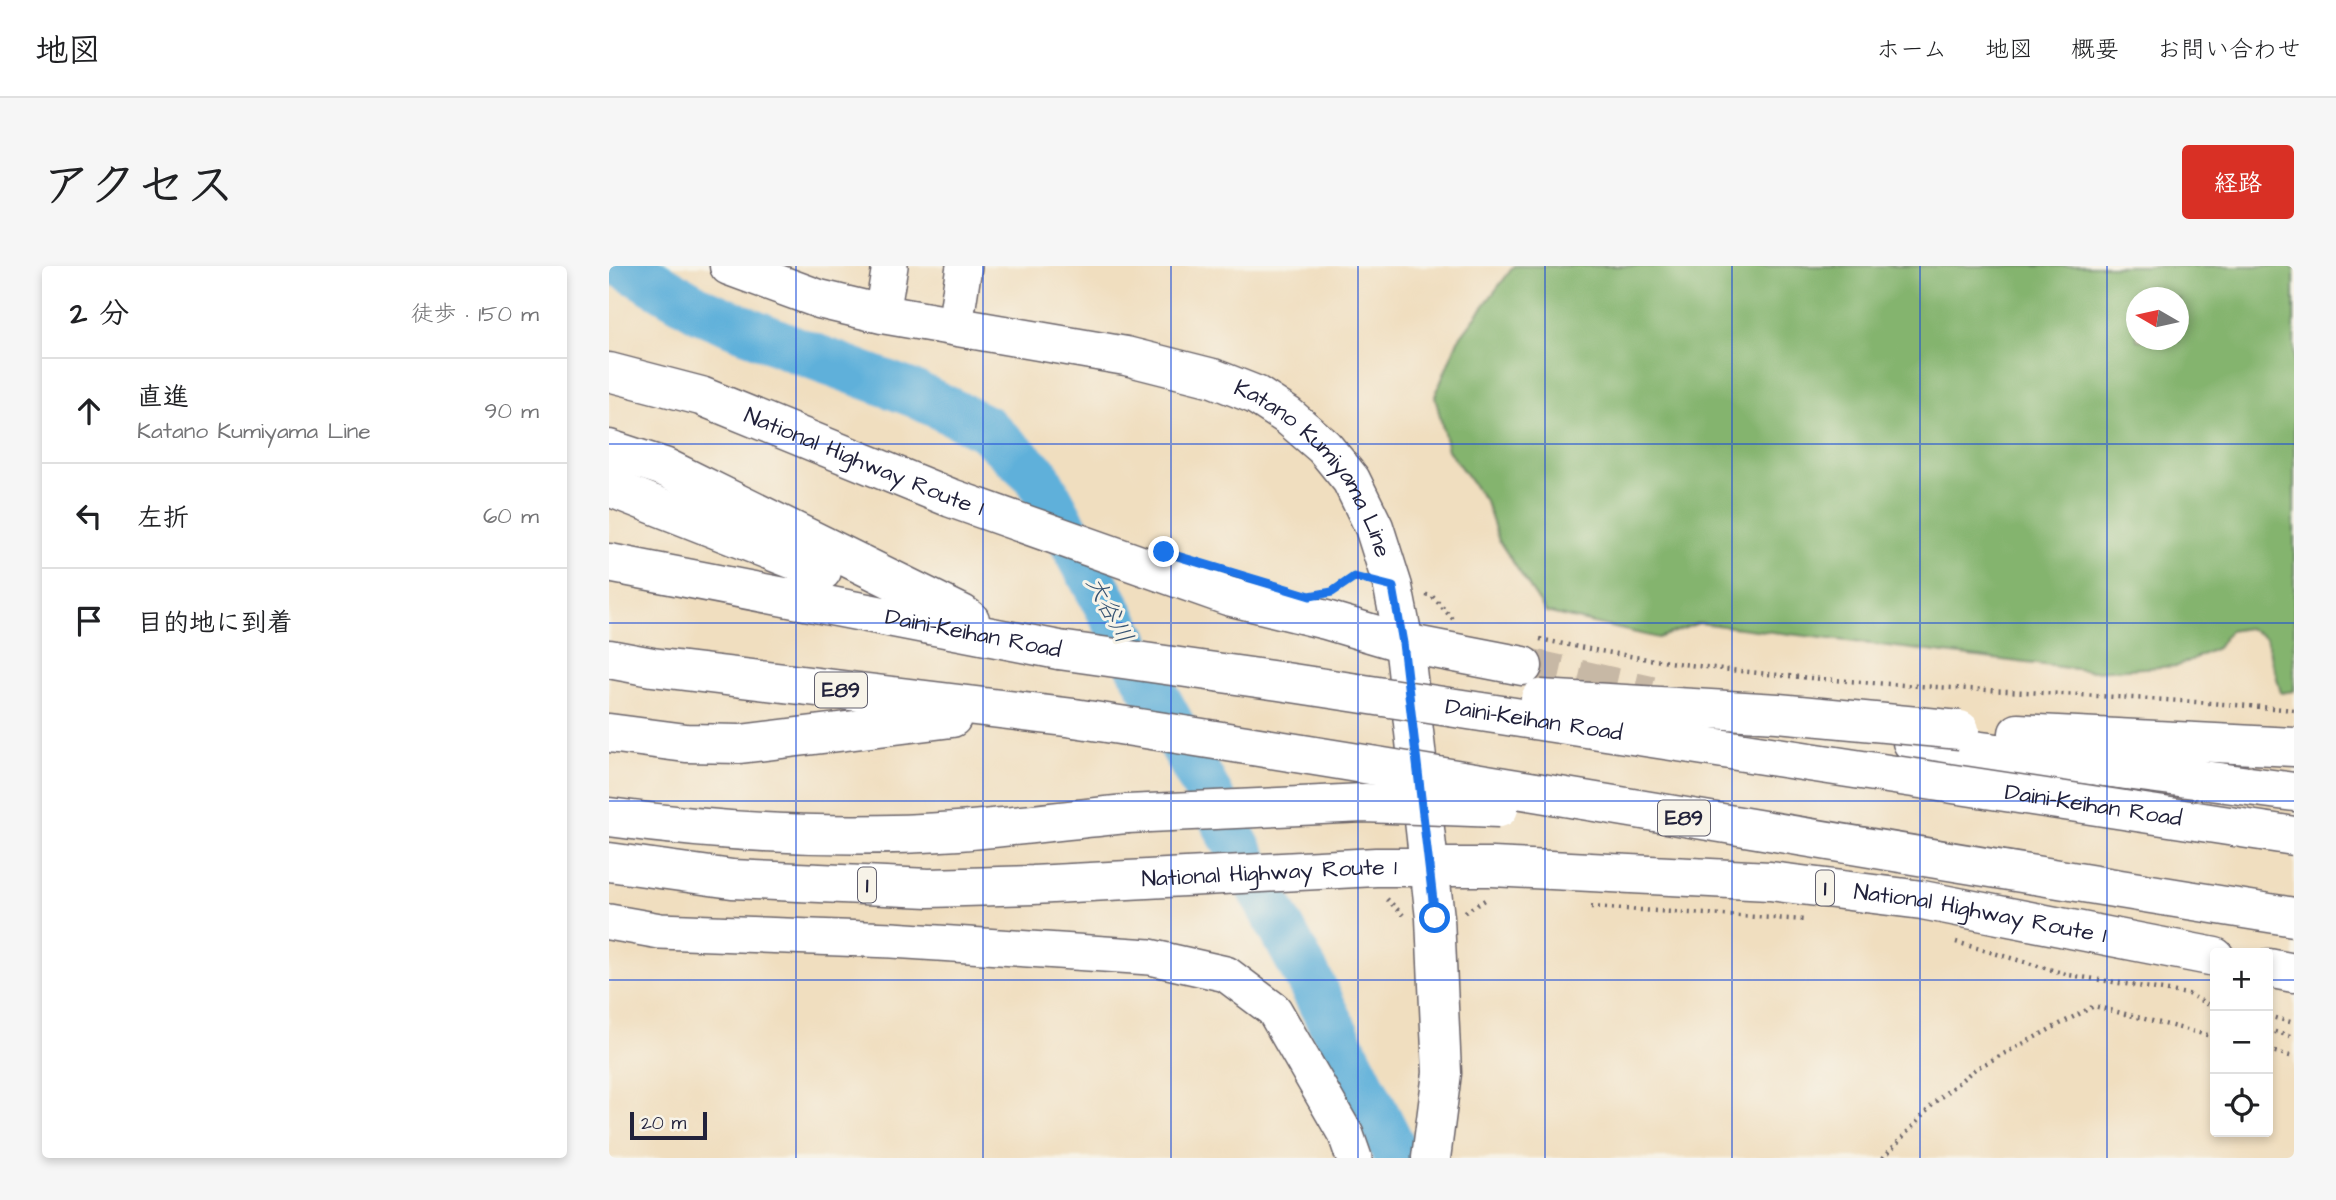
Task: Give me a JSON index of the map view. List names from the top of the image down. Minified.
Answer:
{"streets":{"main road":["National Highway Route 1","Katano Kumiyama Line","Daini-Keihan Road","E89","1"]},"crossings":[["National Highway Route 1","Katano Kumiyama Line"]],"water":["大谷川"],"scale_bar":"20 m","north":"left","page":{"header":"地図","nav":["ホーム","地図","概要","お問い合わせ"],"title":"アクセス","buttons":"経路","heading":["2 分","徒歩 · 150 m"],"list":[["直進","Katano Kumiyama Line","90 m"],["左折","60 m"],"目的地に到着"],"map_buttons":["+","−"],"scale":"20 m"}}
